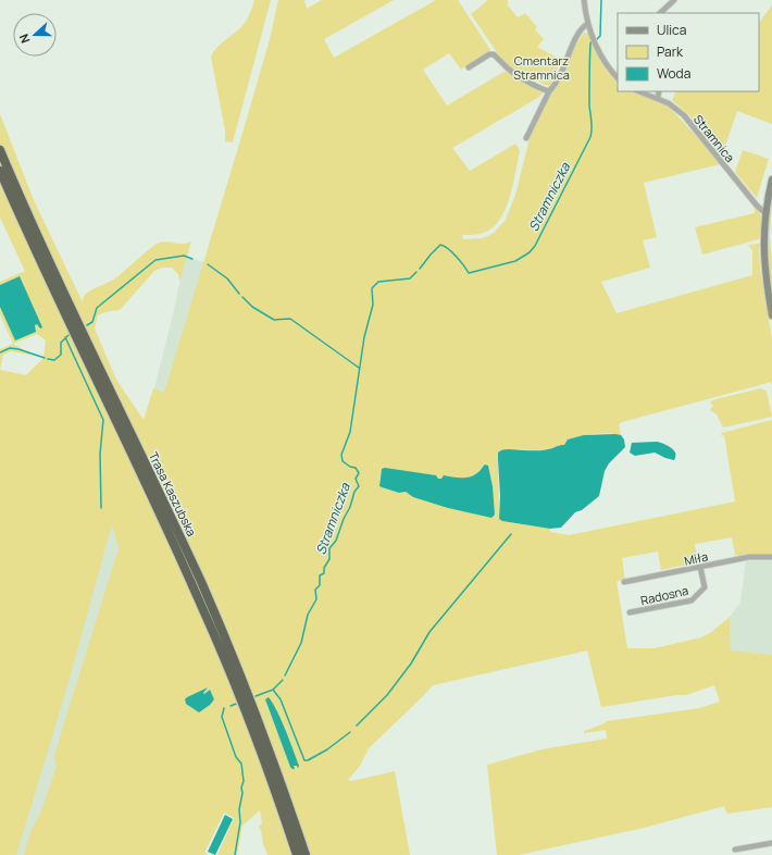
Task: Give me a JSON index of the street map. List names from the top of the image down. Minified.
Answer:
{"streets":{"highway":["Trasa Kaszubska"],"street":["Stramnica","Miła","Radosna"]},"crossings":[["Miła","Radosna"]],"water":["Stramniczka"],"parks":["Cmentarz Stramnica"],"legend":["Ulica","Park","Woda"],"north":"left"}
